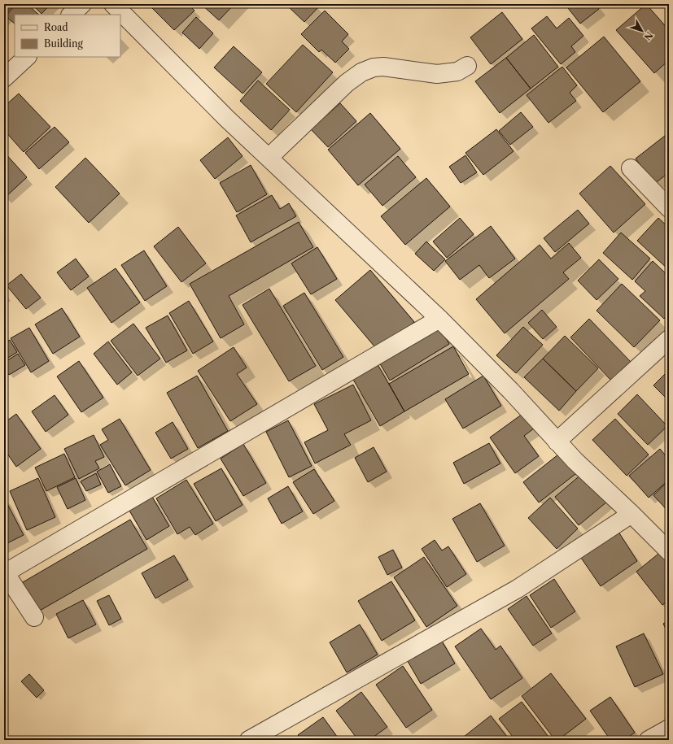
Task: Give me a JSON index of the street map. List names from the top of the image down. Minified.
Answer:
{"legend":["Road","Building"],"north":"bottom right"}
